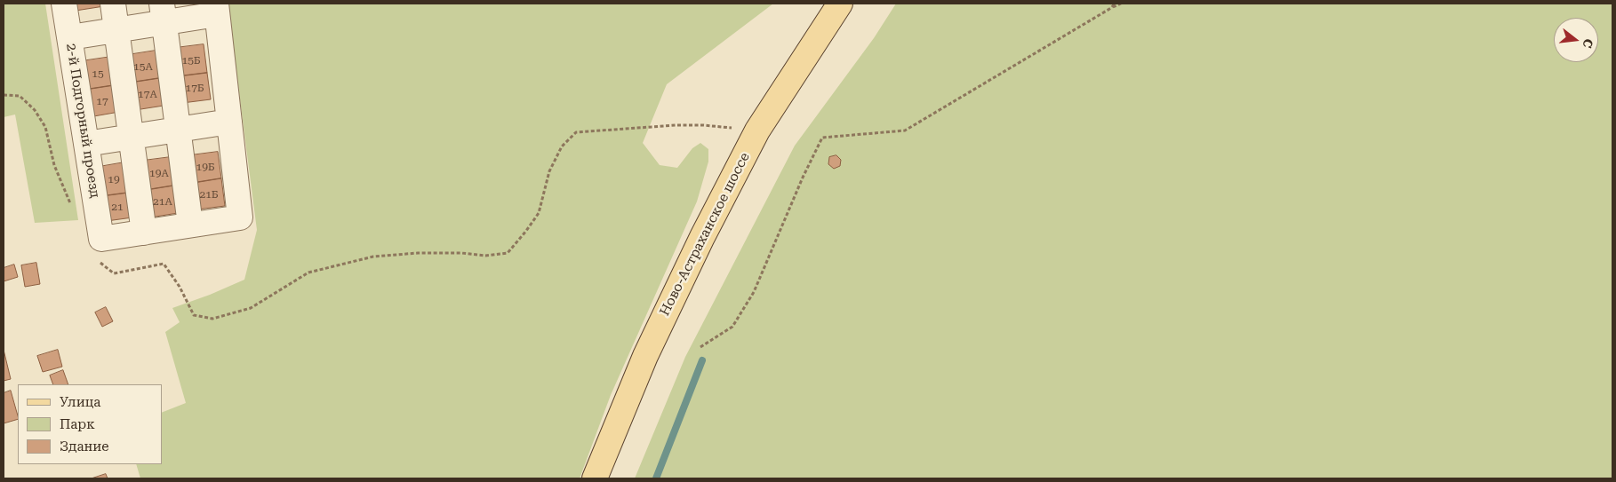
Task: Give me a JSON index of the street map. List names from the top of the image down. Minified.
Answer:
{"streets":{"main road":["Ново-Астраханское шоссе"],"street":["2-й Подгорный проезд"]},"house_numbers":["15Б","15А","15","17Б","17А","17","19Б","19А","19","21Б","21А","21"],"legend":["Улица","Парк","Здание"],"north":"right"}
